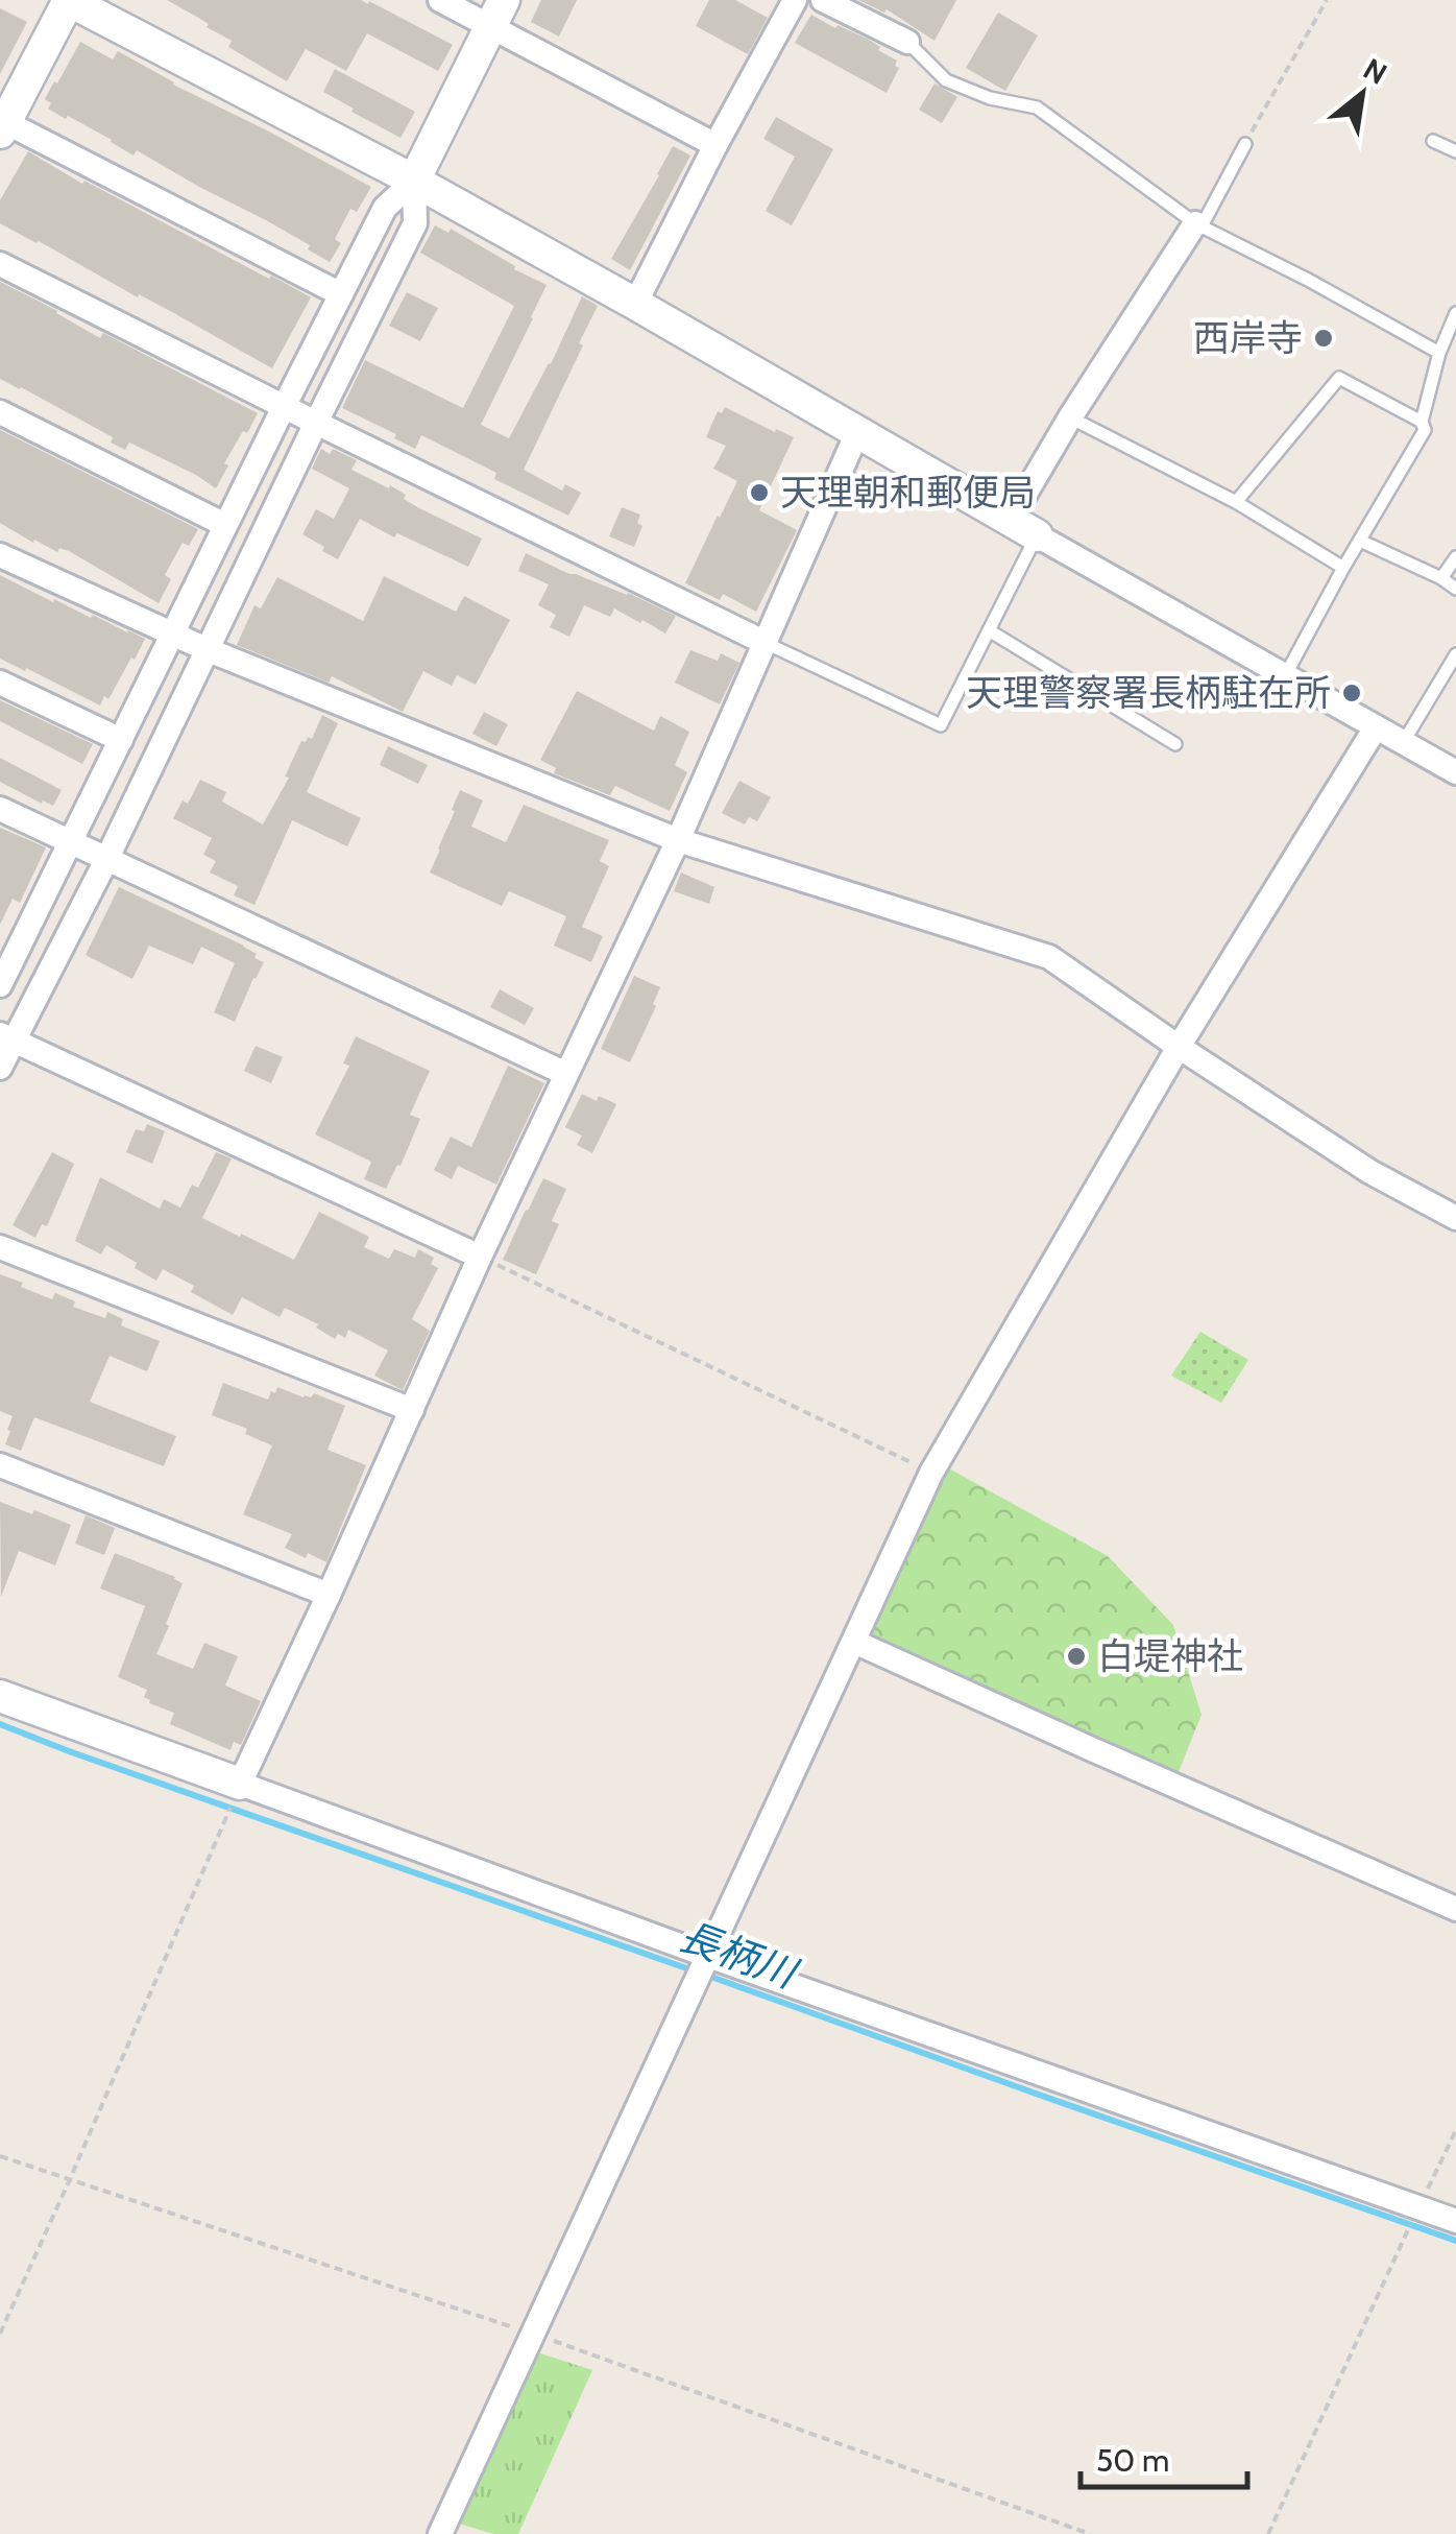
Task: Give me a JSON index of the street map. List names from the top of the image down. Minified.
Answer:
{"water":["長柄川"],"places":["西岸寺","天理朝和郵便局","天理警察署長柄駐在所","白堤神社"],"scale_bar":"50 m","north":"top right"}
